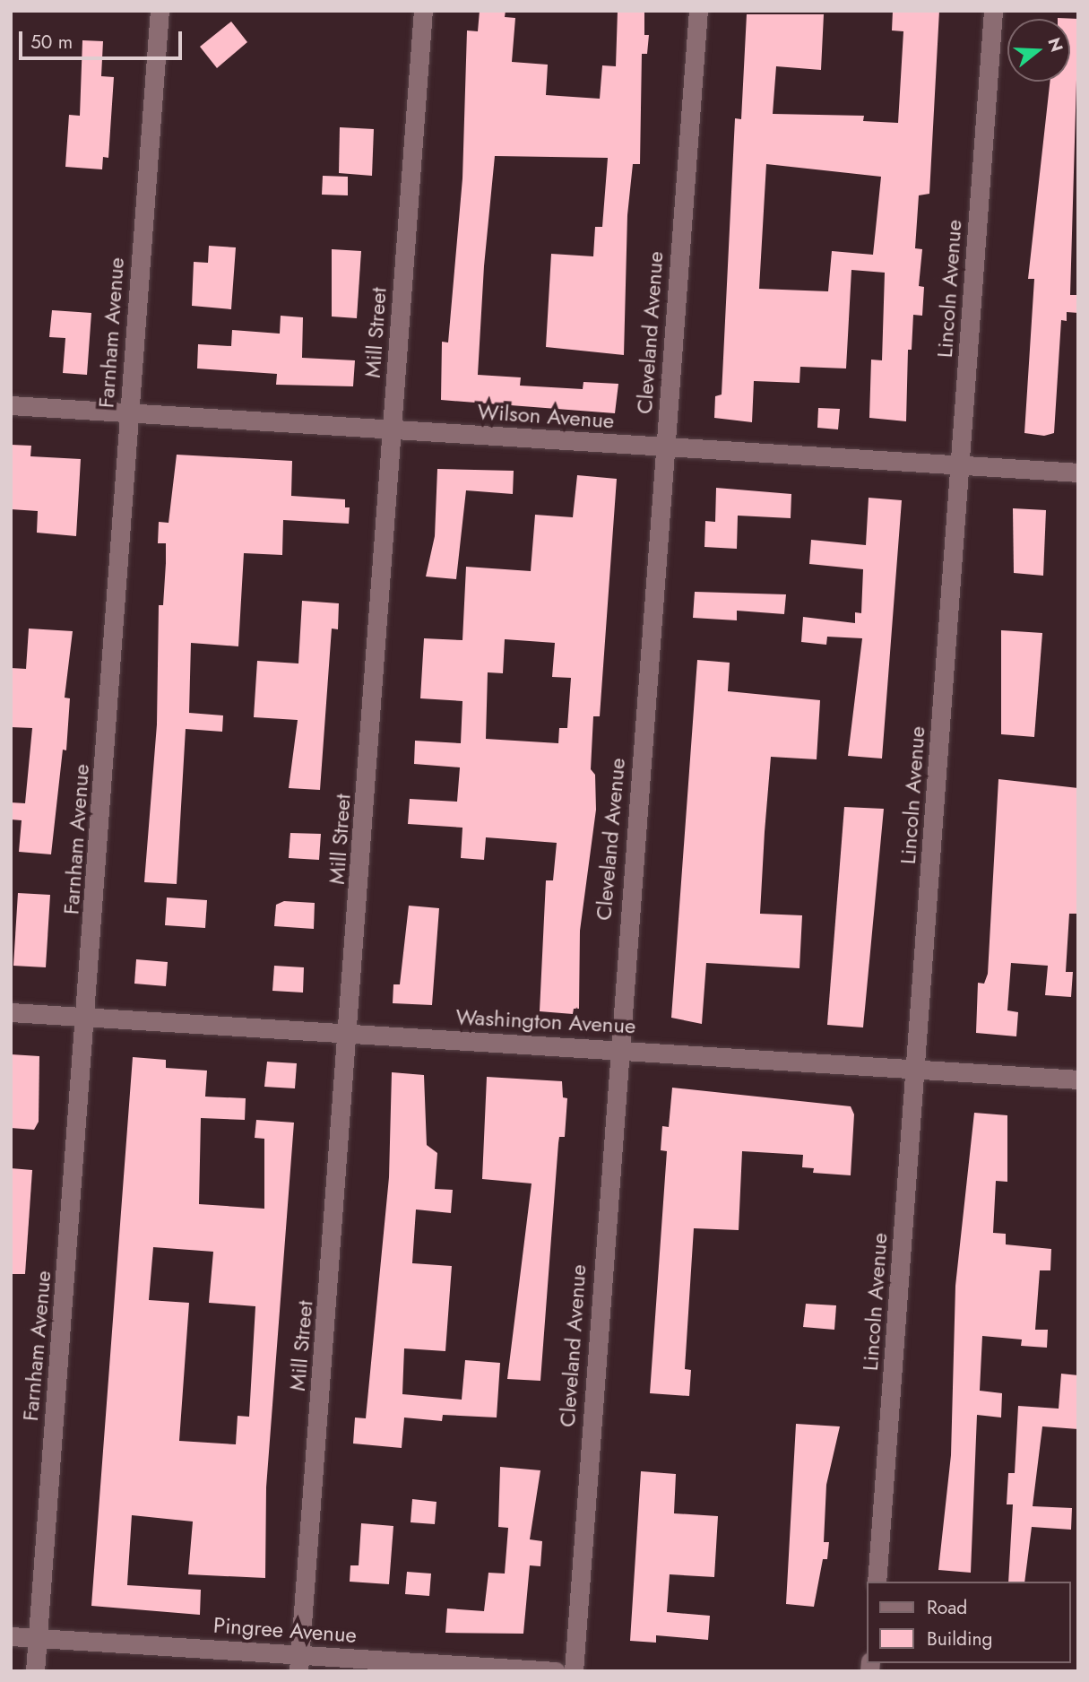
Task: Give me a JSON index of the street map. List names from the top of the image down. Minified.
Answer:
{"streets":{"street":["Lincoln Avenue","Farnham Avenue","Mill Street","Cleveland Avenue","Wilson Avenue","Washington Avenue","Pingree Avenue"]},"crossings":[["Lincoln Avenue","Wilson Avenue"],["Lincoln Avenue","Washington Avenue"],["Farnham Avenue","Wilson Avenue"],["Farnham Avenue","Washington Avenue"],["Farnham Avenue","Pingree Avenue"],["Mill Street","Wilson Avenue"],["Mill Street","Washington Avenue"],["Mill Street","Pingree Avenue"],["Cleveland Avenue","Wilson Avenue"],["Cleveland Avenue","Washington Avenue"]],"legend":["Road","Building"],"scale_bar":"50 m","north":"right"}
